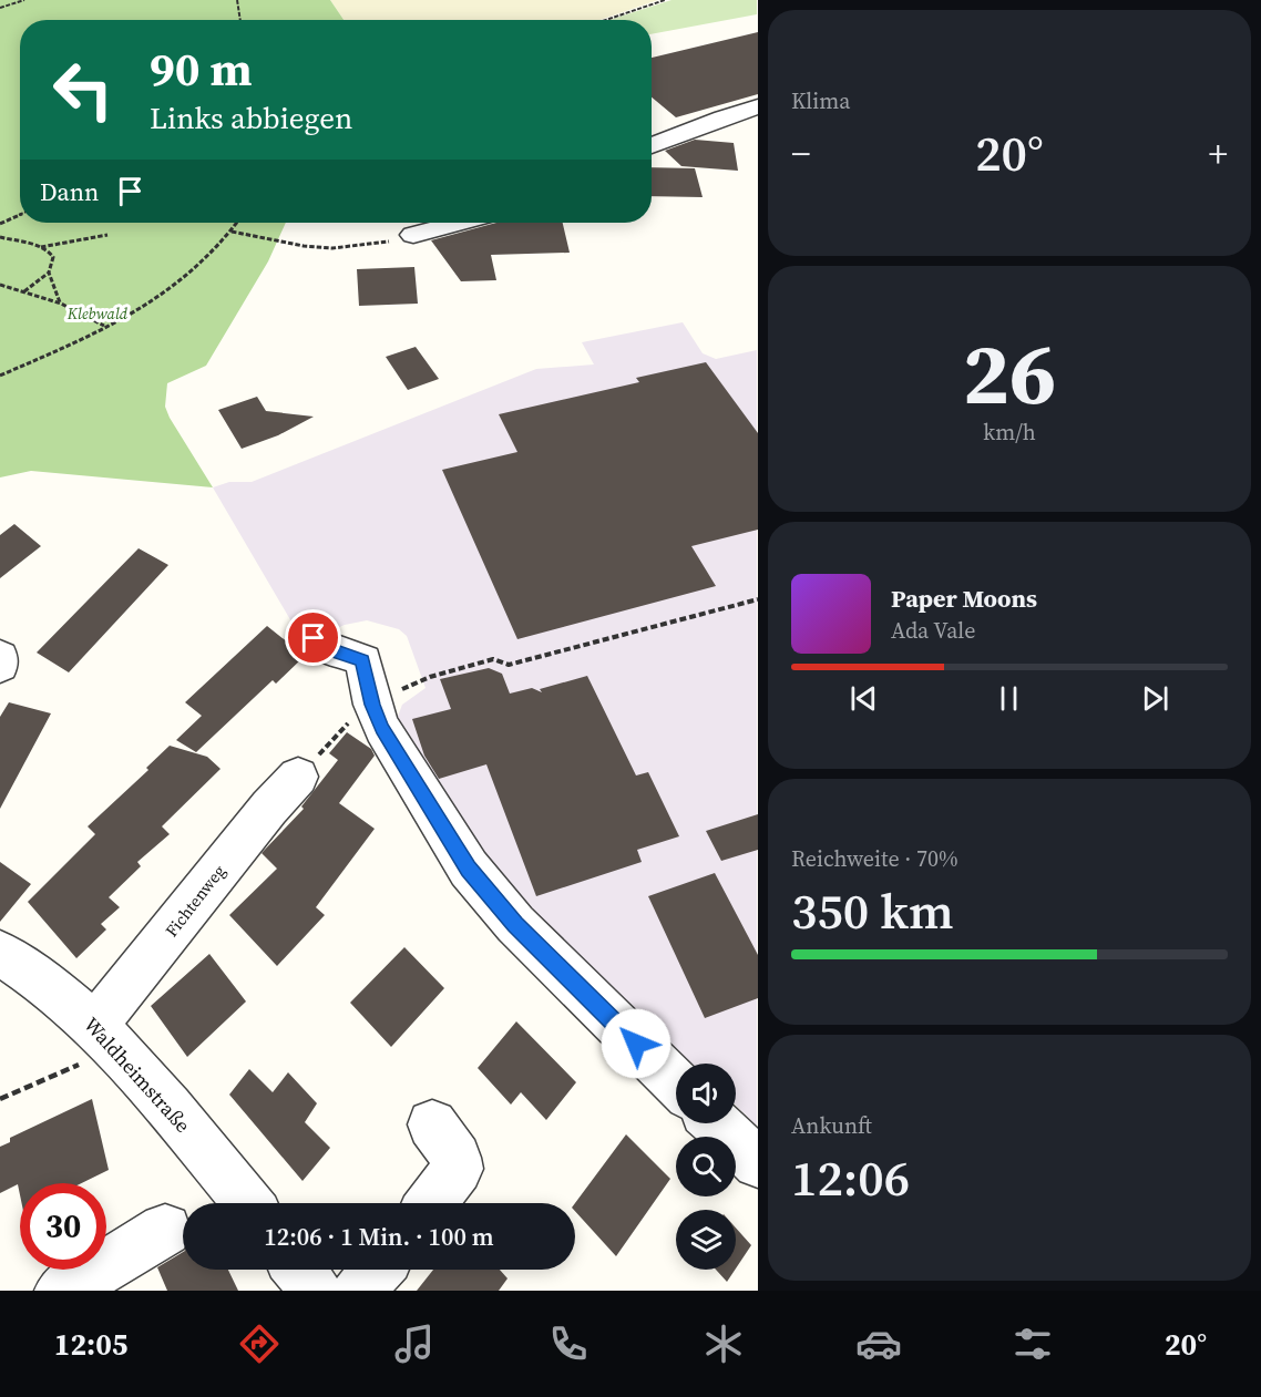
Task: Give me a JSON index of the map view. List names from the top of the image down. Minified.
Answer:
{"streets":{"street":["Fichtenweg","Waldheimstraße"]},"crossings":[["Fichtenweg","Waldheimstraße"]],"parks":["Klebwald"],"page":{"tile":["Klima",["26","km/h"],["Reichweite · 70%","350 km"],["Ankunft","12:06"]],"turn":["90 m","Links abbiegen"],"heat":["−","20°","+"],"then":"Dann","song":["Paper Moons","Ada Vale"],"limit":"30","trip":"12:06 · 1 Min. · 100 m","tabs":["12:05","20°"]}}
